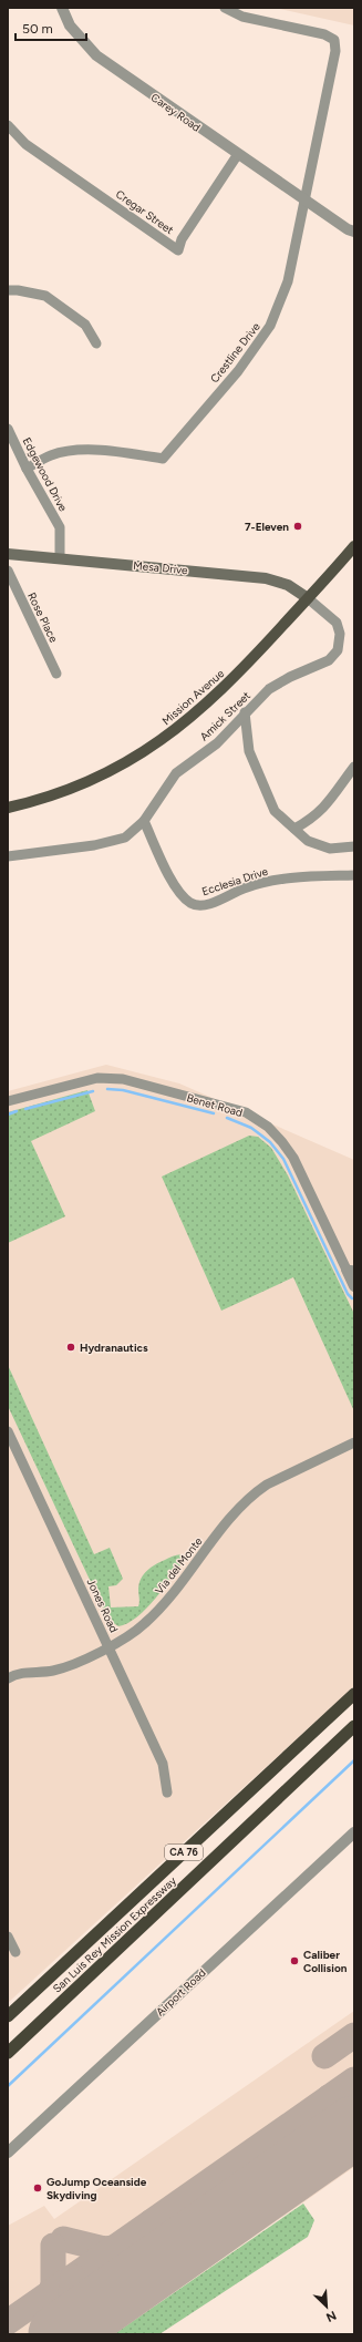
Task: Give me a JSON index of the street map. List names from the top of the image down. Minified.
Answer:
{"streets":{"highway":["CA 76","San Luis Rey Mission Expressway"],"main road":["Mesa Drive","Mission Avenue"],"street":["Carey Road","Cregar Street","Crestline Drive","Edgewood Drive","Rose Place","Amick Street","Ecclesia Drive","Benet Road","Via del Monte","Jones Road","Airport Road"]},"crossings":[["Carey Road","Cregar Street"],["Carey Road","Crestline Drive"],["Crestline Drive","Edgewood Drive"],["Edgewood Drive","Mesa Drive"],["Mesa Drive","Mission Avenue"],["Mesa Drive","Amick Street"],["Mission Avenue","Amick Street"],["Amick Street","Ecclesia Drive"],["Via del Monte","Jones Road"]],"places":["7-Eleven","Hydranautics","Caliber Collision","GoJump Oceanside Skydiving"],"scale_bar":"50 m","north":"bottom right"}
